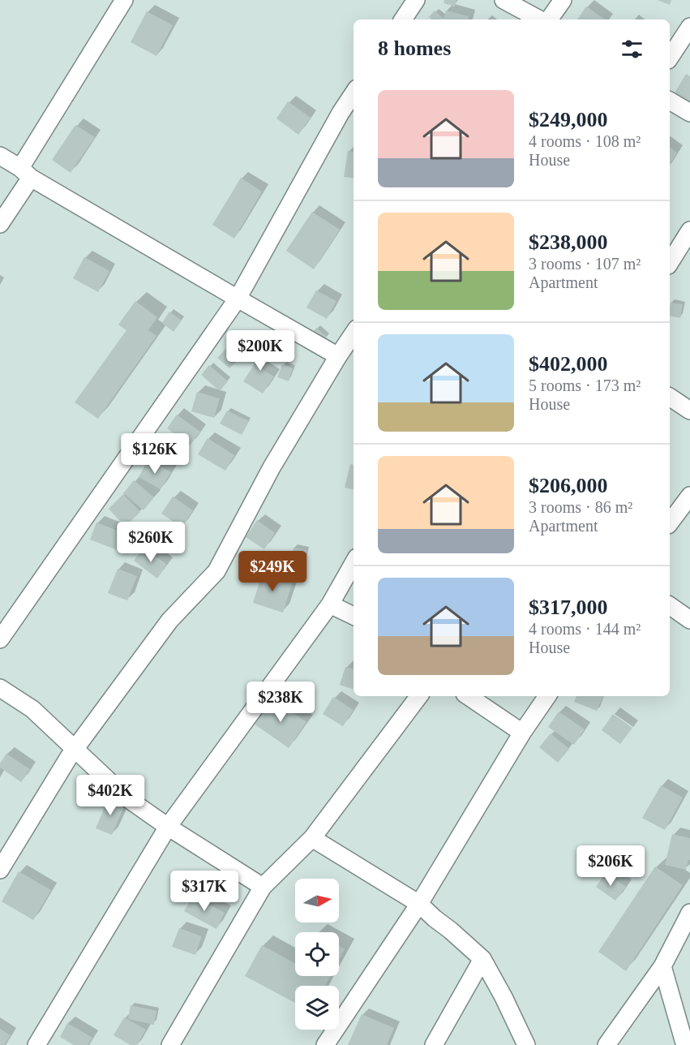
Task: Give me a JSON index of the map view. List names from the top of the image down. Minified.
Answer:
{"north":"right","page":{"heading":"8 homes","list":[{"name":"$249,000","note":"4 rooms · 108 m² · House"},{"name":"$238,000","note":"3 rooms · 107 m² · Apartment"},{"name":"$402,000","note":"5 rooms · 173 m² · House"},{"name":"$206,000","note":"3 rooms · 86 m² · Apartment"},{"name":"$317,000","note":"4 rooms · 144 m² · House"}],"price":["$200K","$126K","$260K","$249K","$238K","$402K","$206K","$317K"]}}
